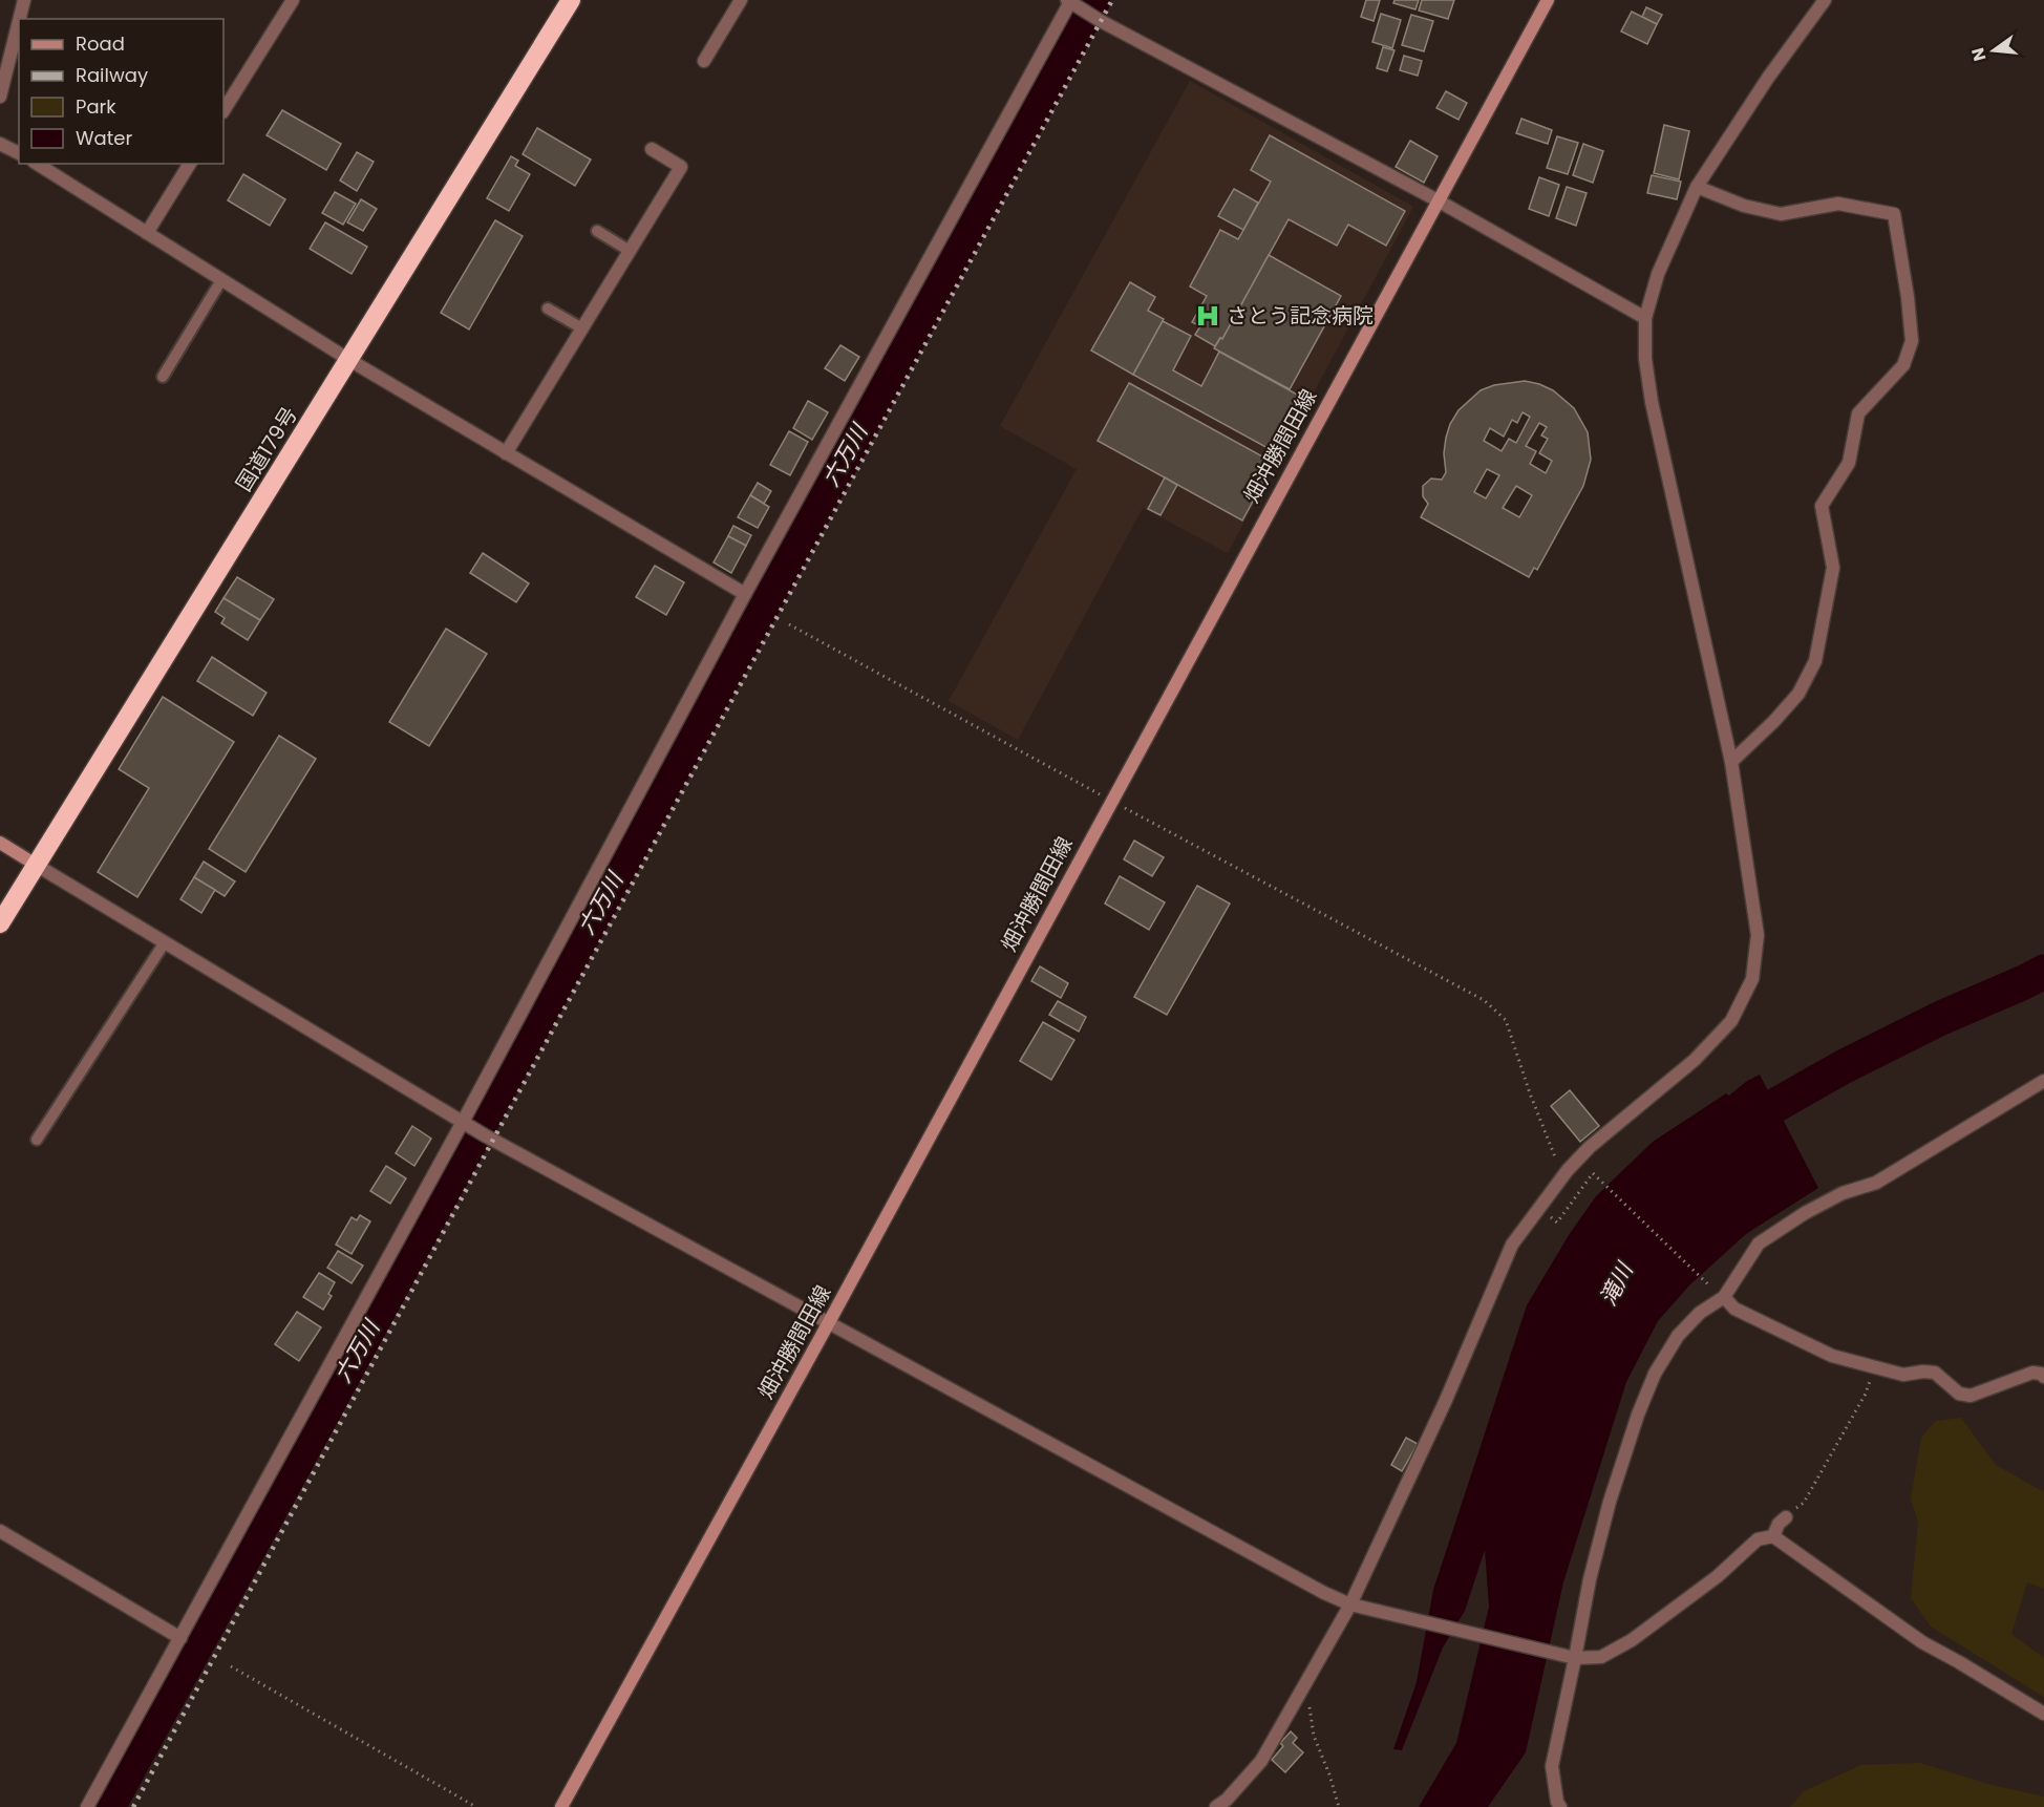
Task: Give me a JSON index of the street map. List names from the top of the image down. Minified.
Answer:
{"streets":{"highway":["国道179号"],"main road":["畑沖勝間田線"]},"water":["六万川","滝川"],"places":{"hospital":["さとう記念病院"]},"legend":["Road","Railway","Park","Water"],"north":"left"}
